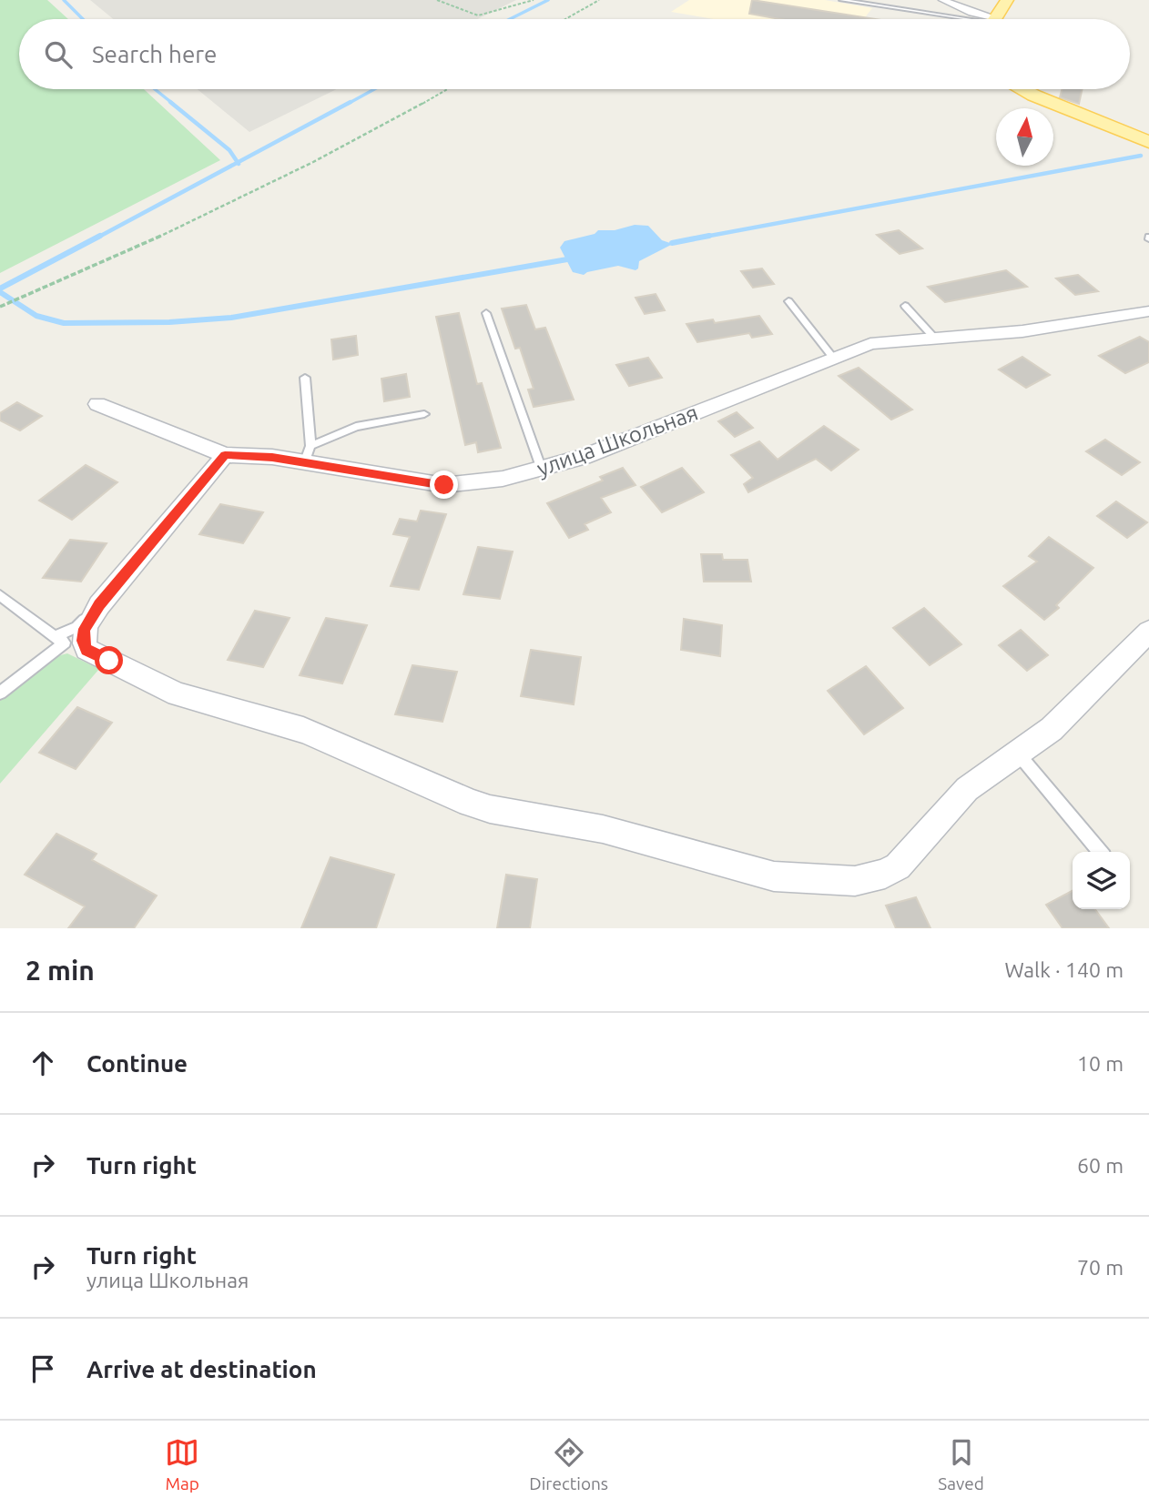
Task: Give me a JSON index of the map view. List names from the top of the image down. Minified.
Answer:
{"streets":{"street":["улица Школьная"]},"north":"top","page":{"search":"Search here","heading":["2 min","Walk · 140 m"],"list":[["Continue","10 m"],["Turn right","60 m"],["Turn right","улица Школьная","70 m"],"Arrive at destination"],"nav":["Map","Directions","Saved"]}}
